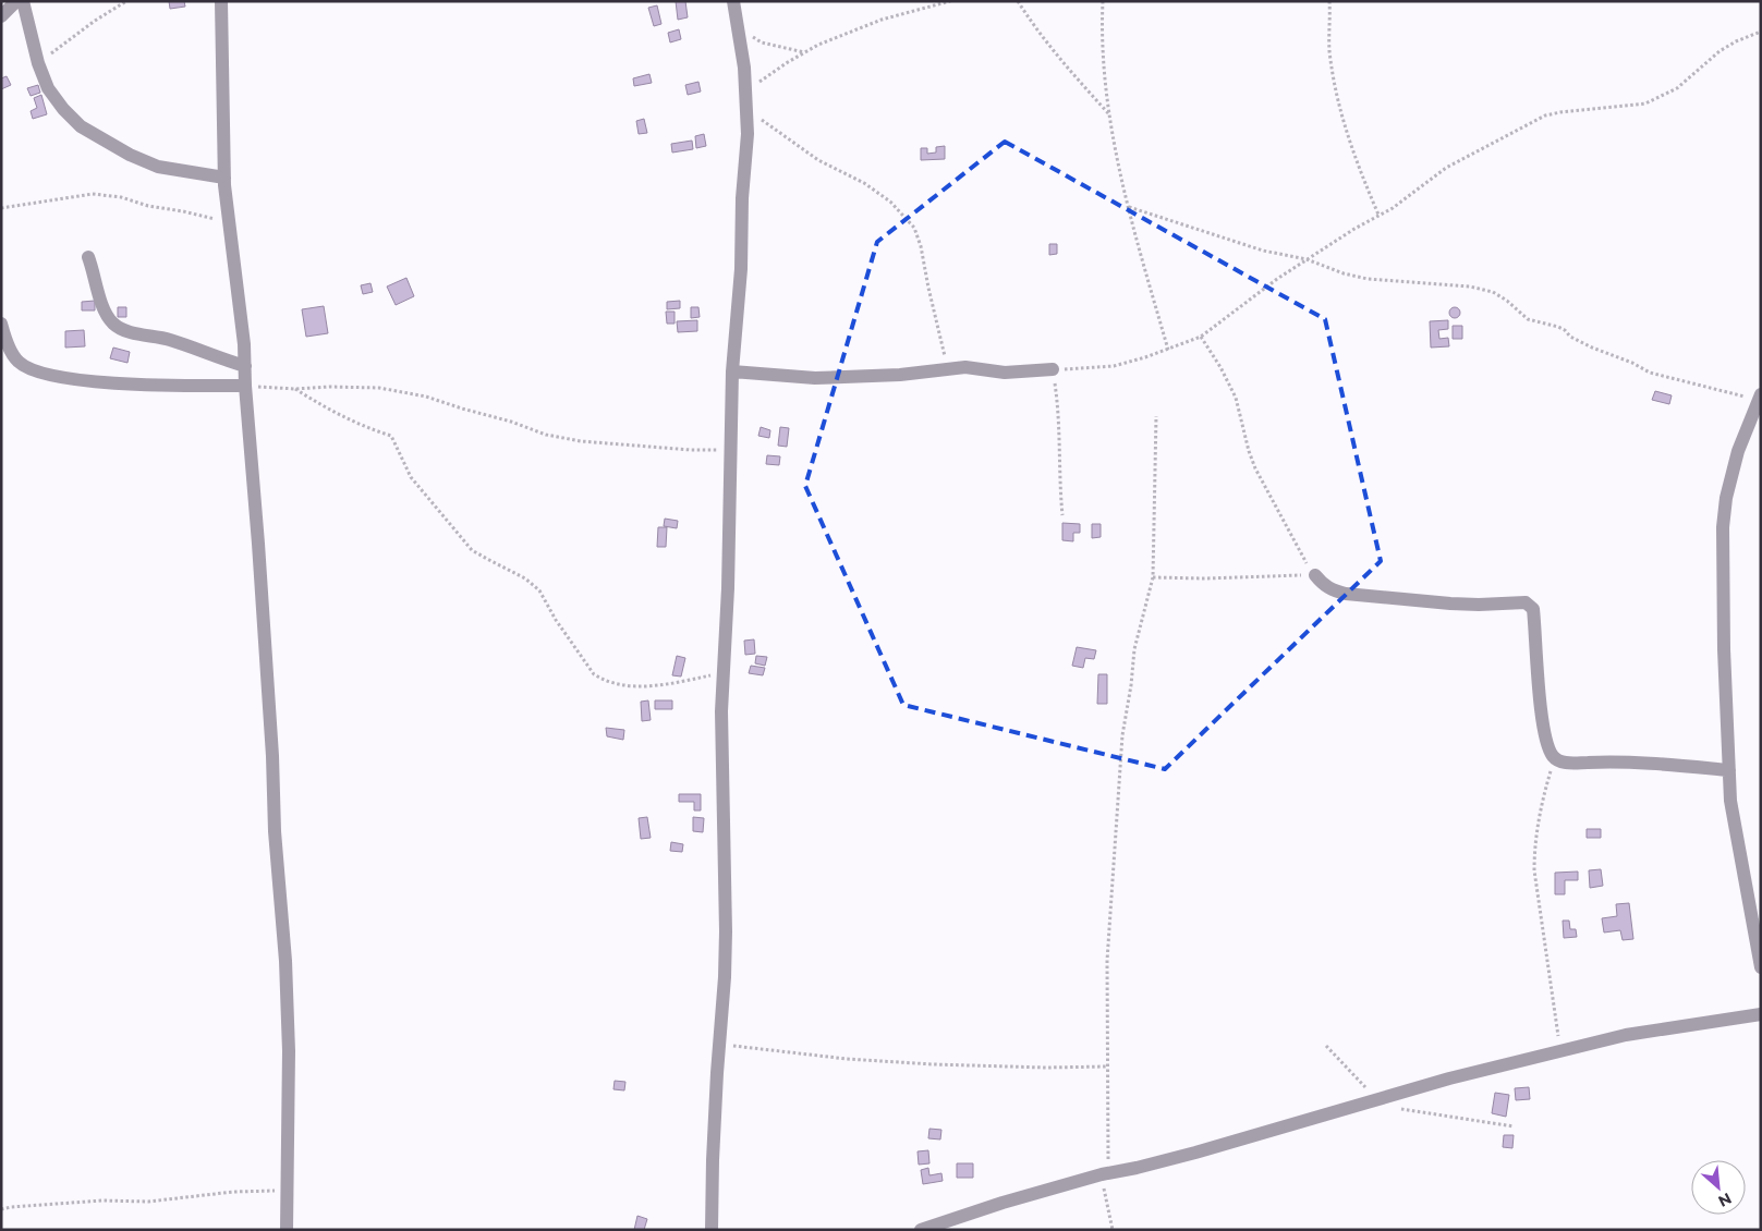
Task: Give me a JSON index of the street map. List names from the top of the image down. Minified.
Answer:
{"north":"bottom right"}
